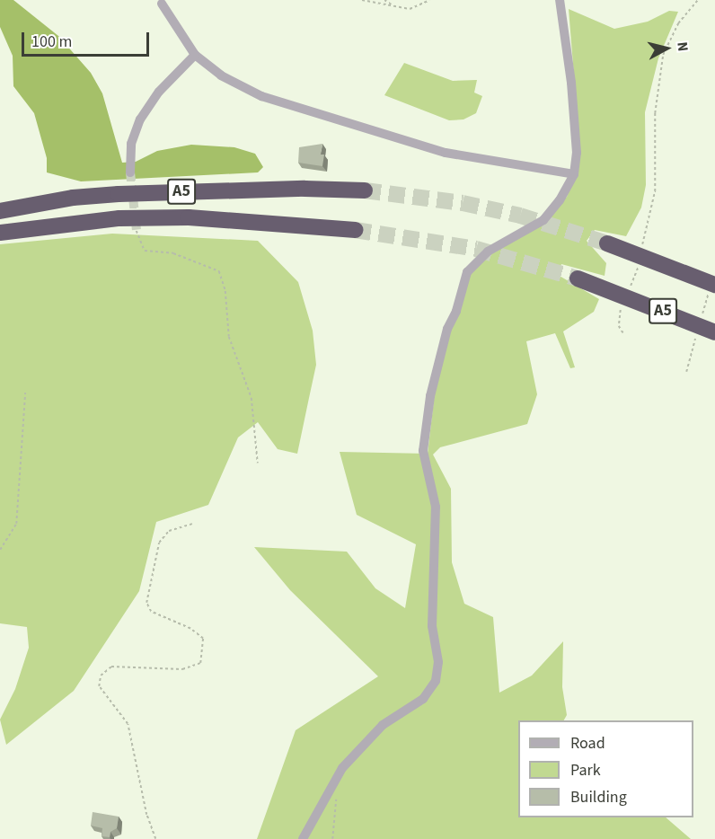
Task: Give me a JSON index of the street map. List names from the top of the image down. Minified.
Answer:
{"streets":{"highway":["Α5"]},"legend":["Road","Park","Building"],"scale_bar":"100 m","north":"right"}
